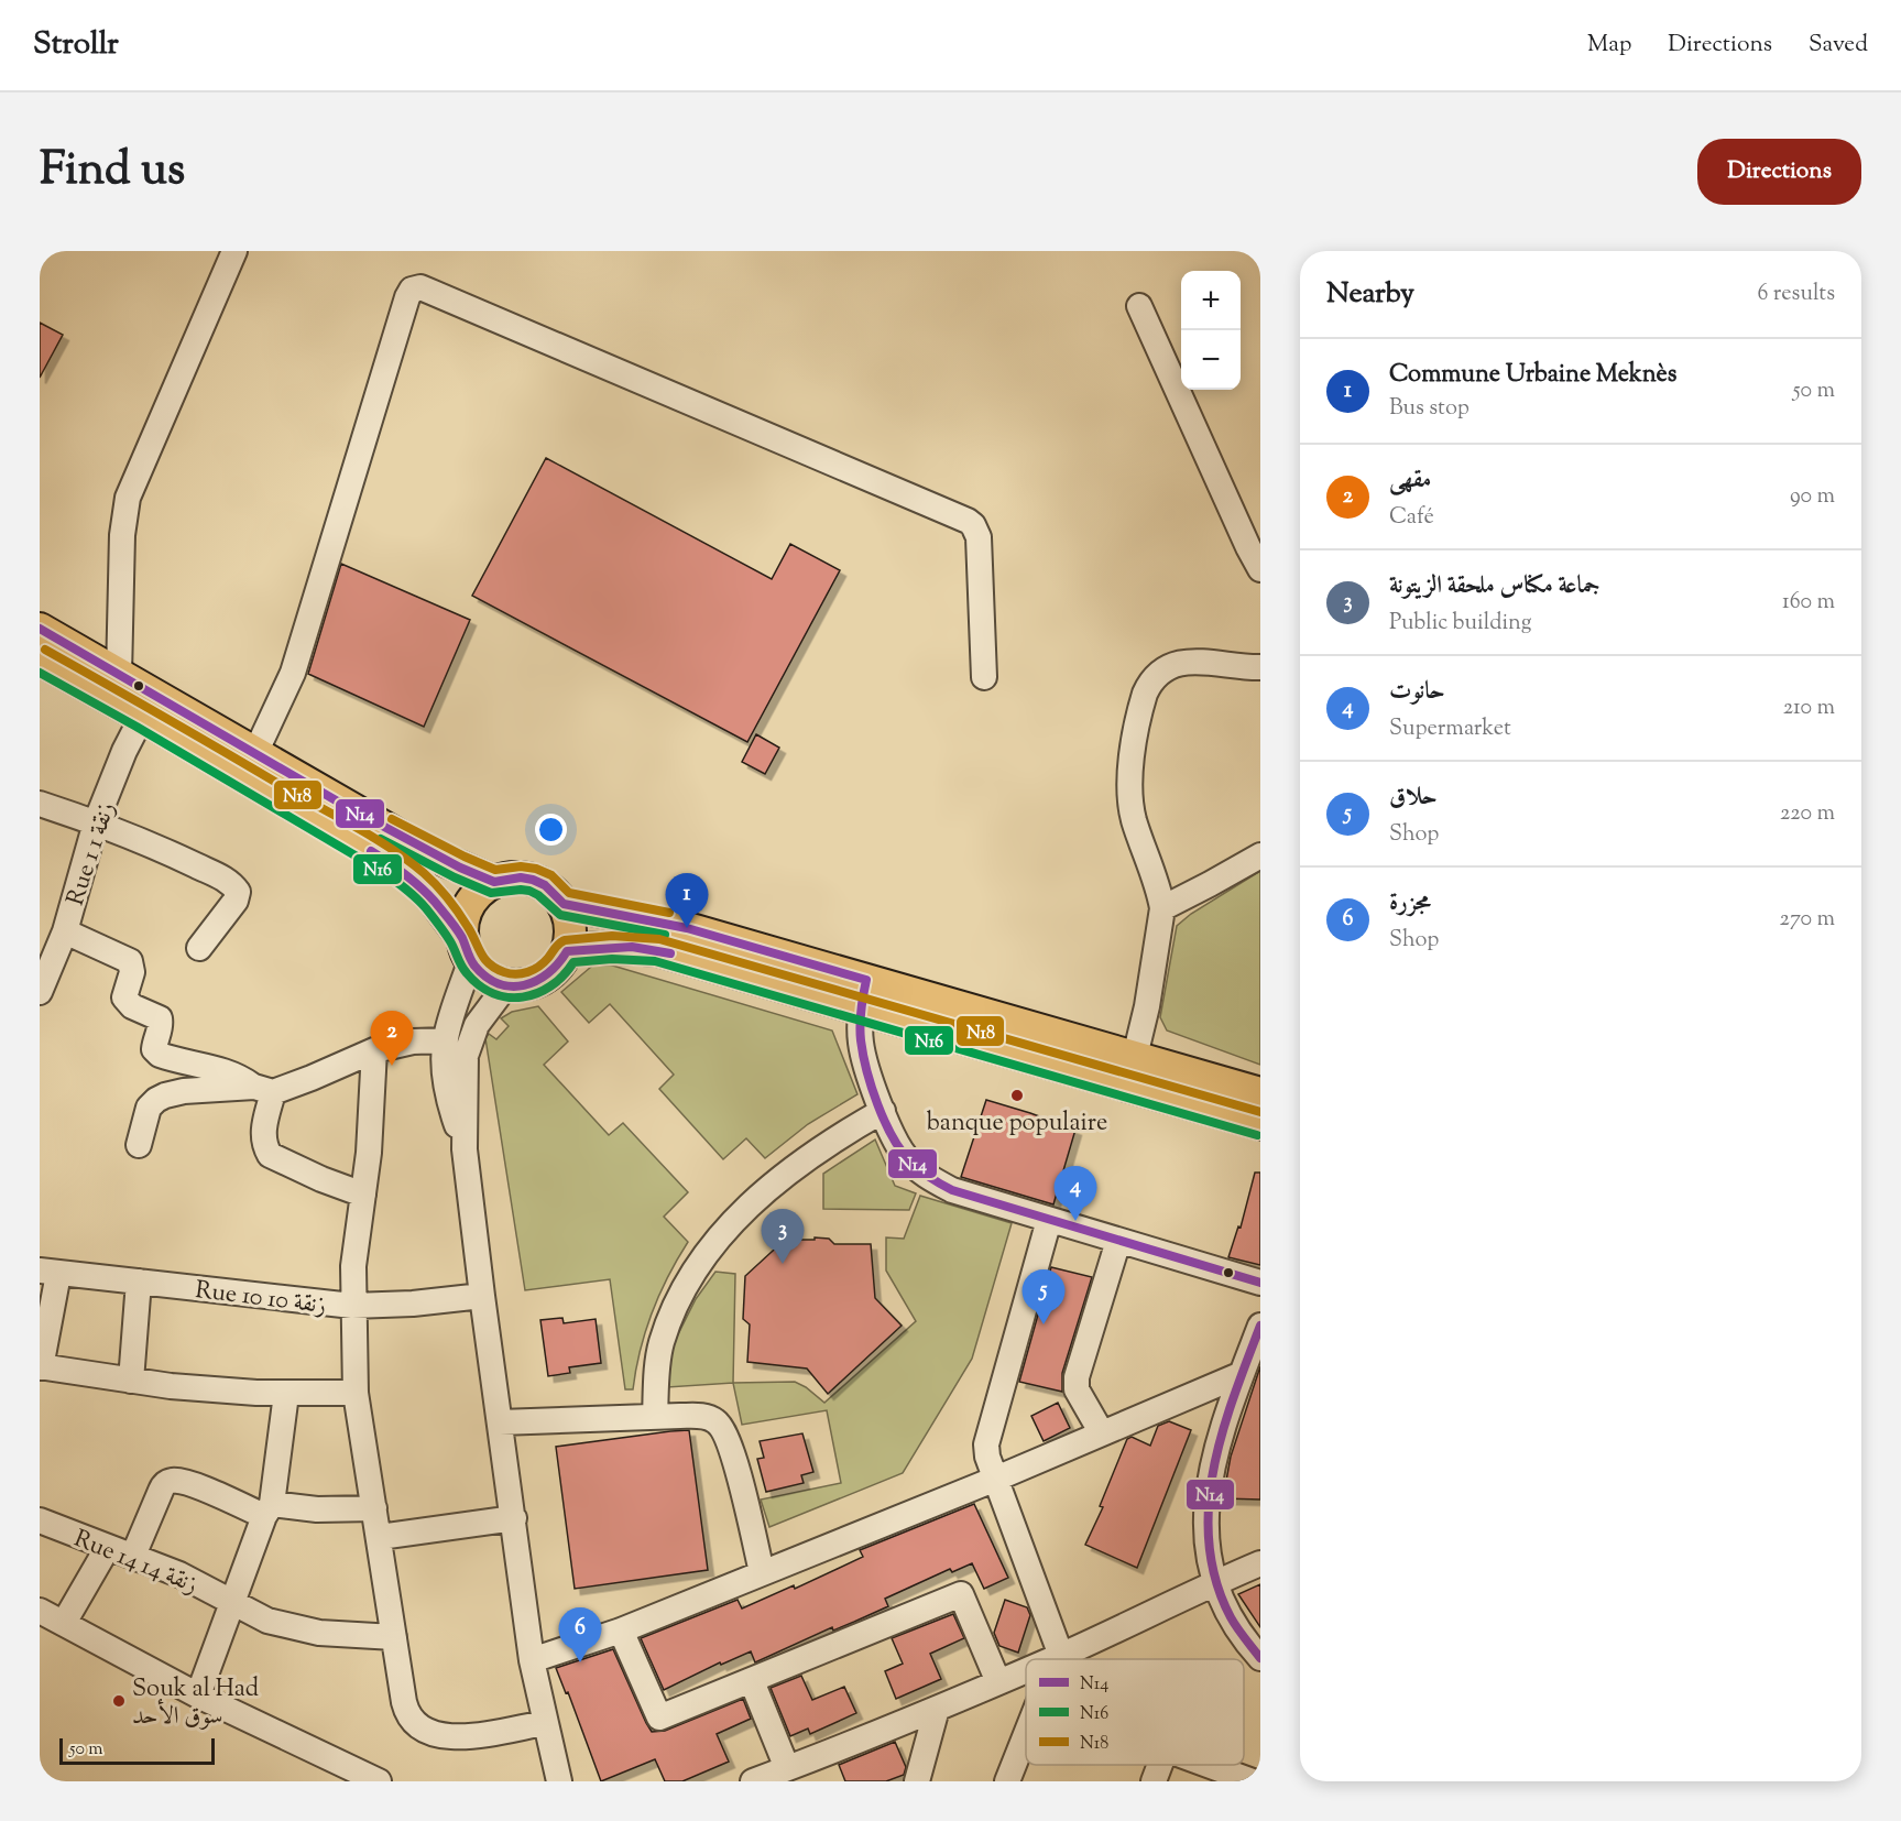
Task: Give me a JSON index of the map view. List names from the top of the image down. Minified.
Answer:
{"streets":{"street":["Rue 1 زنقة 1","Rue 10 زنقة 10","Rue 14 زنقة 14"]},"places":["banque populaire","Souk al Had سوق الأحد"],"lines":["transit line N14","transit line N18","transit line N16"],"legend":["N14","N16","N18"],"scale_bar":"50 m","page":{"header":"Strollr","nav":["Map","Directions","Saved"],"title":"Find us","buttons":"Directions","heading":["Nearby","6 results"],"map_buttons":["+","−"],"list":[{"mark":"1","name":"Commune Urbaine Meknès","note":"Bus stop","value":"50 m"},{"mark":"2","name":"مقهى","note":"Café","value":"90 m"},{"mark":"3","name":"جماعة مكناس ملحقة الزيتونة","note":"Public building","value":"160 m"},{"mark":"4","name":"حانوت","note":"Supermarket","value":"210 m"},{"mark":"5","name":"حلاق","note":"Shop","value":"220 m"},{"mark":"6","name":"مجزرة","note":"Shop","value":"270 m"}],"pins":["1","2","4","3","5","6"],"scale":"50 m"}}
